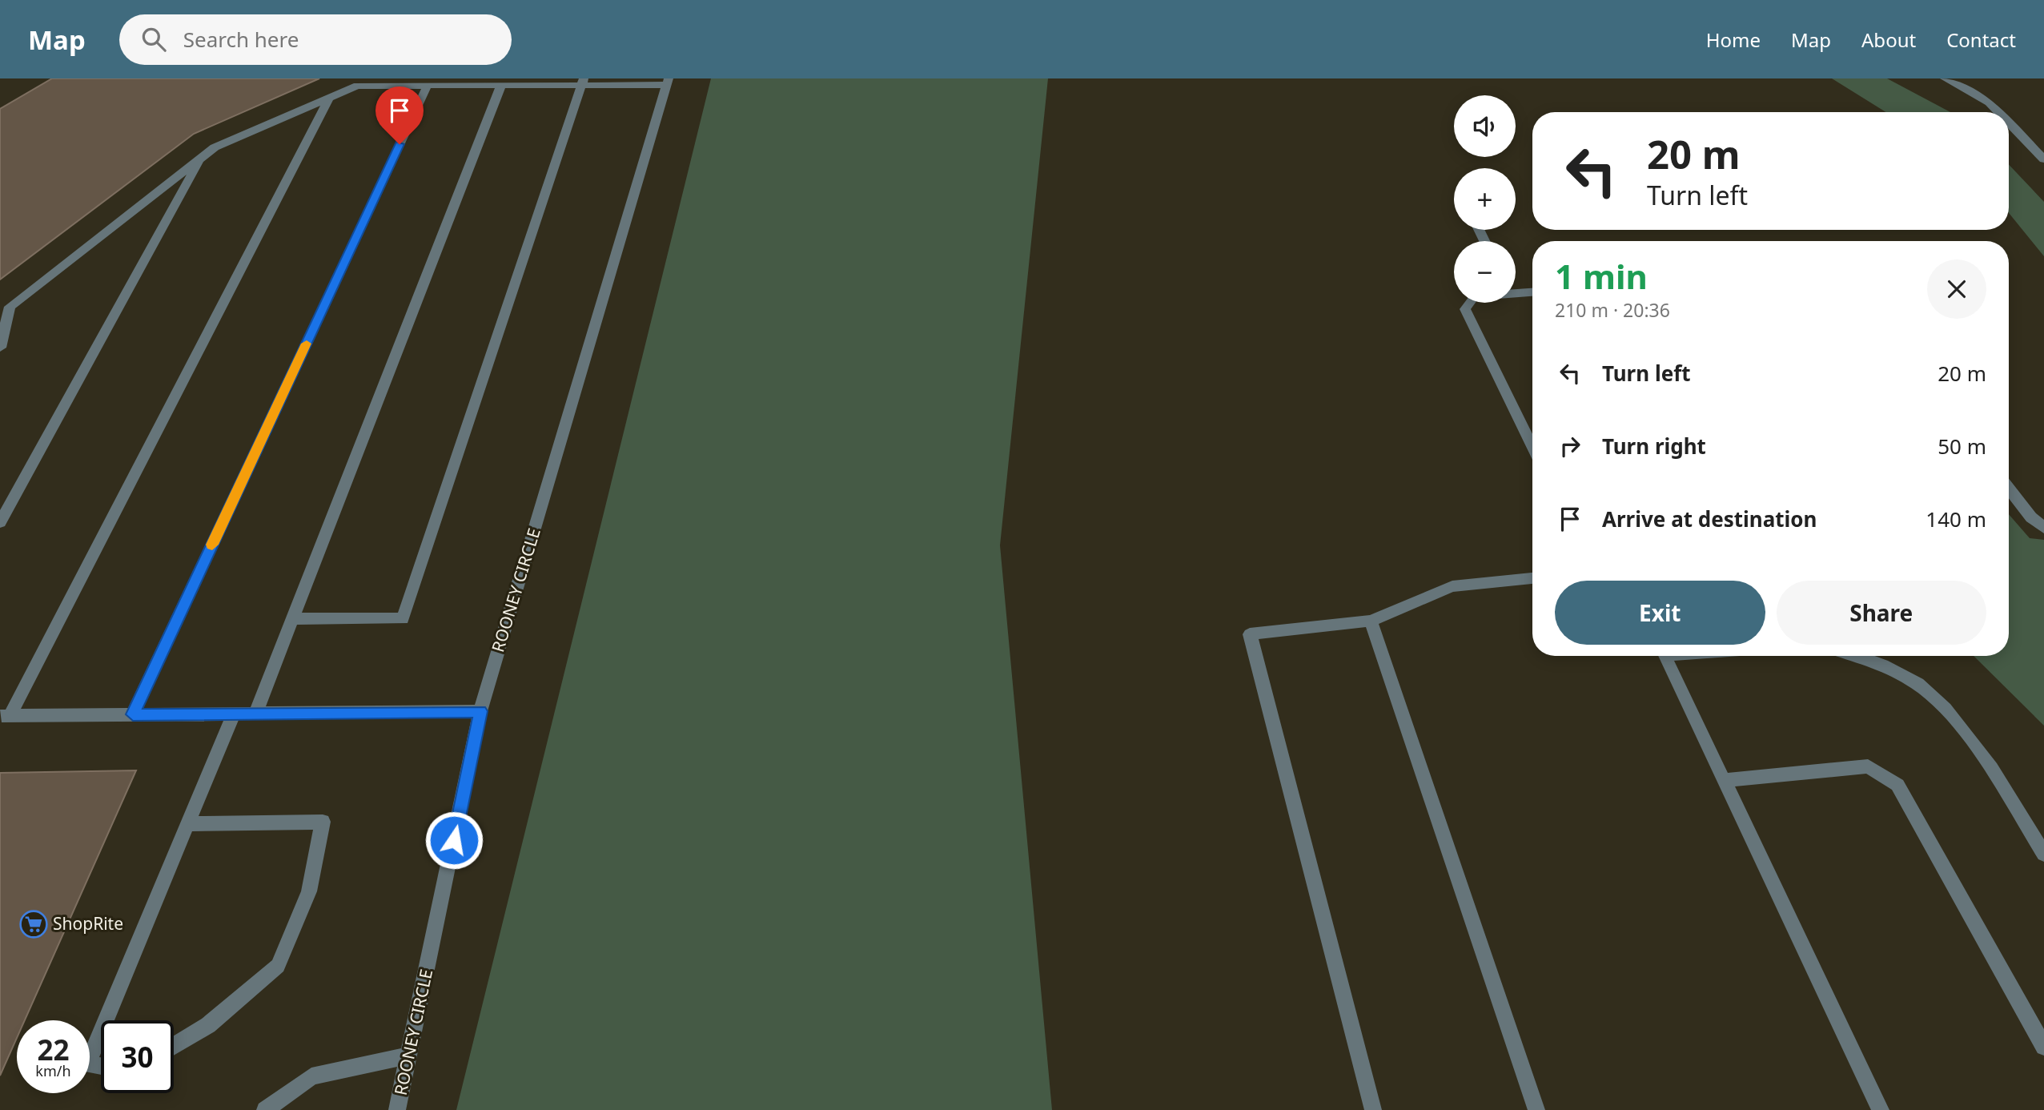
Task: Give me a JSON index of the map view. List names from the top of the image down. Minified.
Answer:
{"streets":{"street":["ROONEY CIRCLE"]},"places":{"supermarket":["ShopRite"]},"page":{"header":"Map","search":"Search here","nav":["Home","Map","About","Contact"],"map_buttons":["+","−"],"turn":["20 m","Turn left"],"heading":["1 min","210 m · 20:36"],"list":[{"name":"Turn left","value":"20 m"},{"name":"Turn right","value":"50 m"},{"name":"Arrive at destination","value":"140 m"}],"buttons":["Exit","Share"],"speed":"22 km/h","limit":"30"}}
